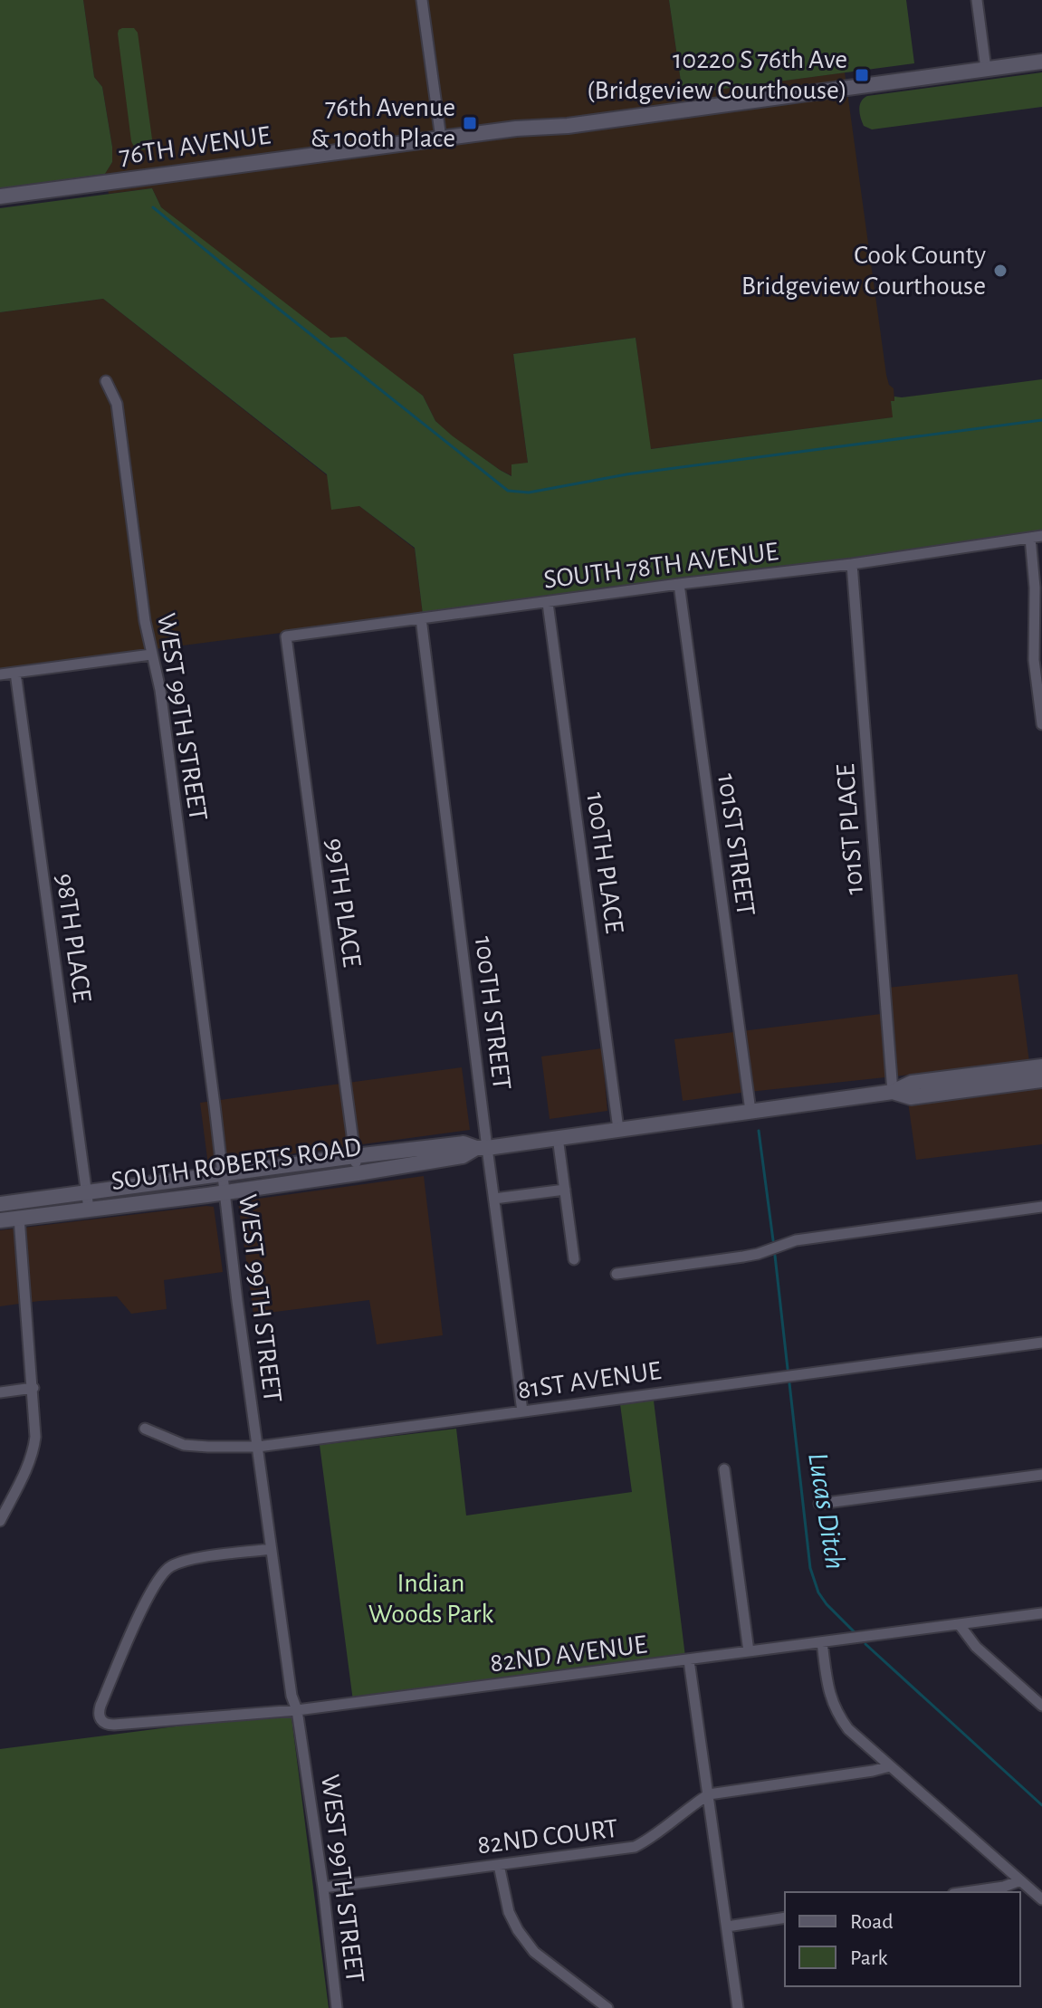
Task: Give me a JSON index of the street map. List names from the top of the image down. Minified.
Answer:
{"streets":{"street":["76TH AVENUE","SOUTH 78TH AVENUE","WEST 99TH STREET","101ST PLACE","101ST STREET","100TH PLACE","99TH PLACE","98TH PLACE","100TH STREET","SOUTH ROBERTS ROAD","81ST AVENUE","82ND AVENUE","82ND COURT"]},"crossings":[["SOUTH 78TH AVENUE","101ST PLACE"],["SOUTH 78TH AVENUE","101ST STREET"],["SOUTH 78TH AVENUE","100TH PLACE"],["SOUTH 78TH AVENUE","99TH PLACE"],["SOUTH 78TH AVENUE","100TH STREET"],["WEST 99TH STREET","SOUTH ROBERTS ROAD"],["WEST 99TH STREET","81ST AVENUE"],["WEST 99TH STREET","82ND AVENUE"],["WEST 99TH STREET","82ND COURT"],["101ST PLACE","SOUTH ROBERTS ROAD"],["101ST STREET","SOUTH ROBERTS ROAD"],["100TH PLACE","SOUTH ROBERTS ROAD"],["99TH PLACE","SOUTH ROBERTS ROAD"],["98TH PLACE","SOUTH ROBERTS ROAD"],["100TH STREET","SOUTH ROBERTS ROAD"],["100TH STREET","81ST AVENUE"]],"water":["Lucas Ditch"],"parks":["Indian Woods Park"],"places":{"transit":["10220 S 76th Ave (Bridgeview Courthouse)","76th Avenue & 100th Place"],"other":["Cook County Bridgeview Courthouse"]},"legend":["Road","Park"]}
